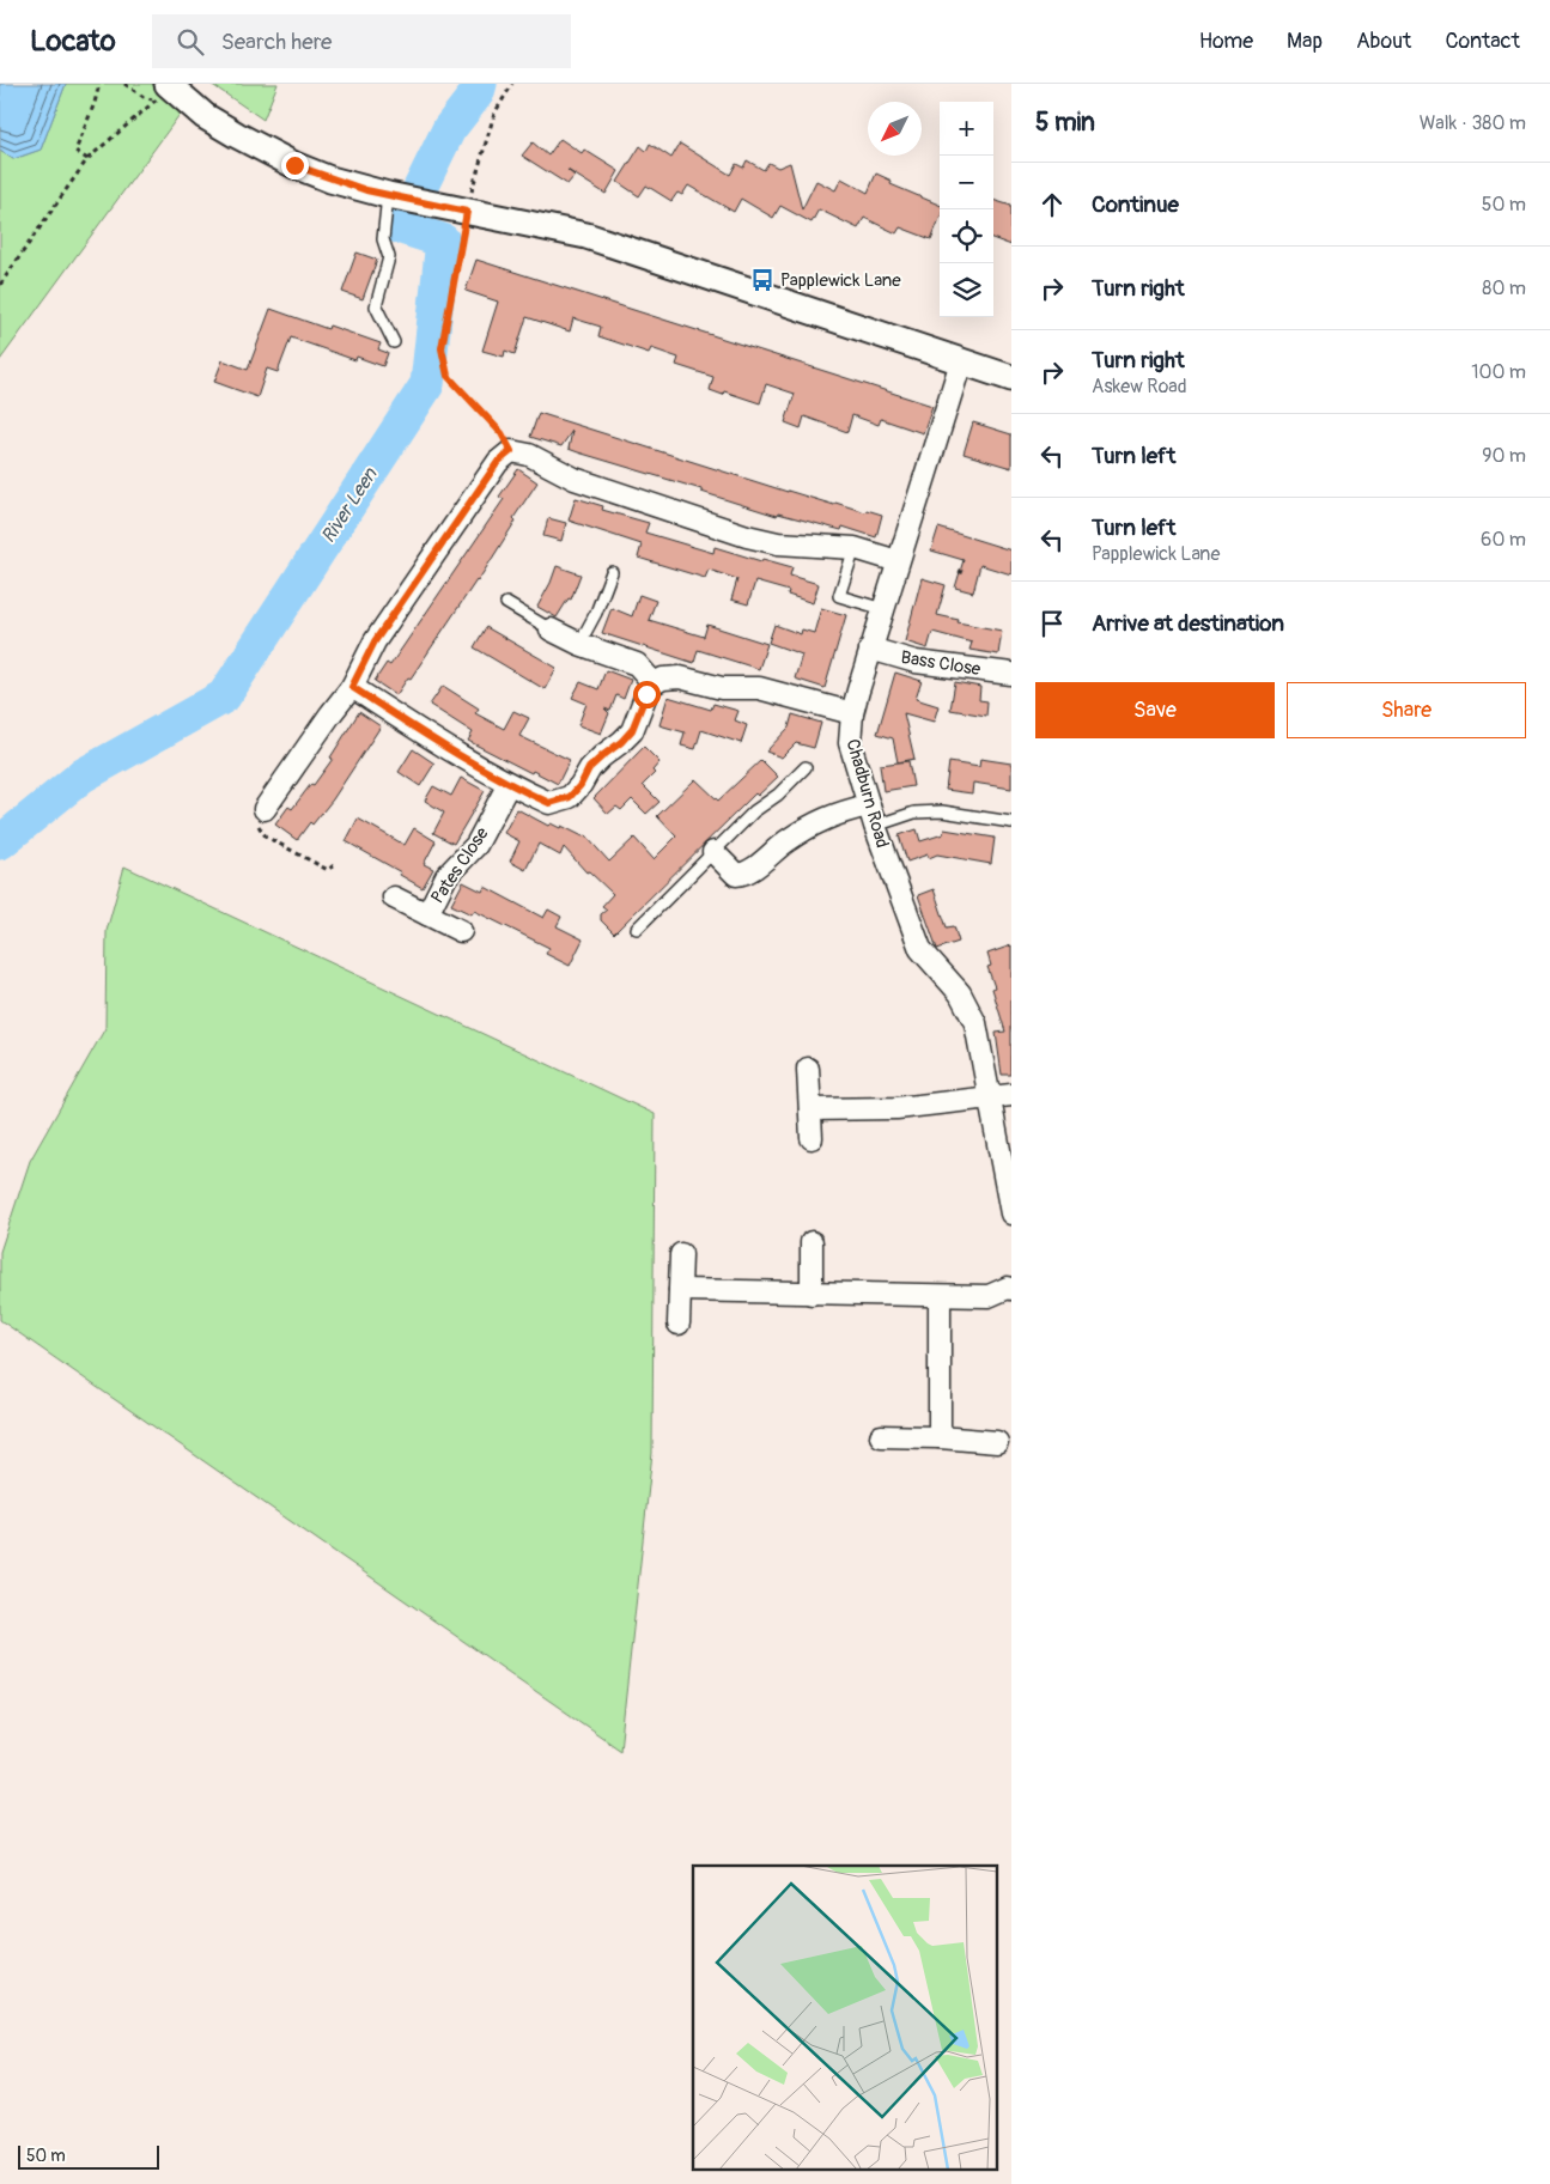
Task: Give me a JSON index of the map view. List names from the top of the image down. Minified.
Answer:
{"streets":{"street":["Bass Close","Chadburn Road","Pates Close"]},"crossings":[["Bass Close","Chadburn Road"]],"water":["River Leen"],"places":{"bus stop":["Papplewick Lane"]},"scale_bar":"50 m","north":"bottom left","page":{"header":"Locato","search":"Search here","nav":["Home","Map","About","Contact"],"heading":["5 min","Walk · 380 m"],"map_buttons":["+","−"],"list":[["Continue","50 m"],["Turn right","80 m"],["Turn right","Askew Road","100 m"],["Turn left","90 m"],["Turn left","Papplewick Lane","60 m"],"Arrive at destination"],"buttons":["Save","Share"],"scale":"50 m"}}
